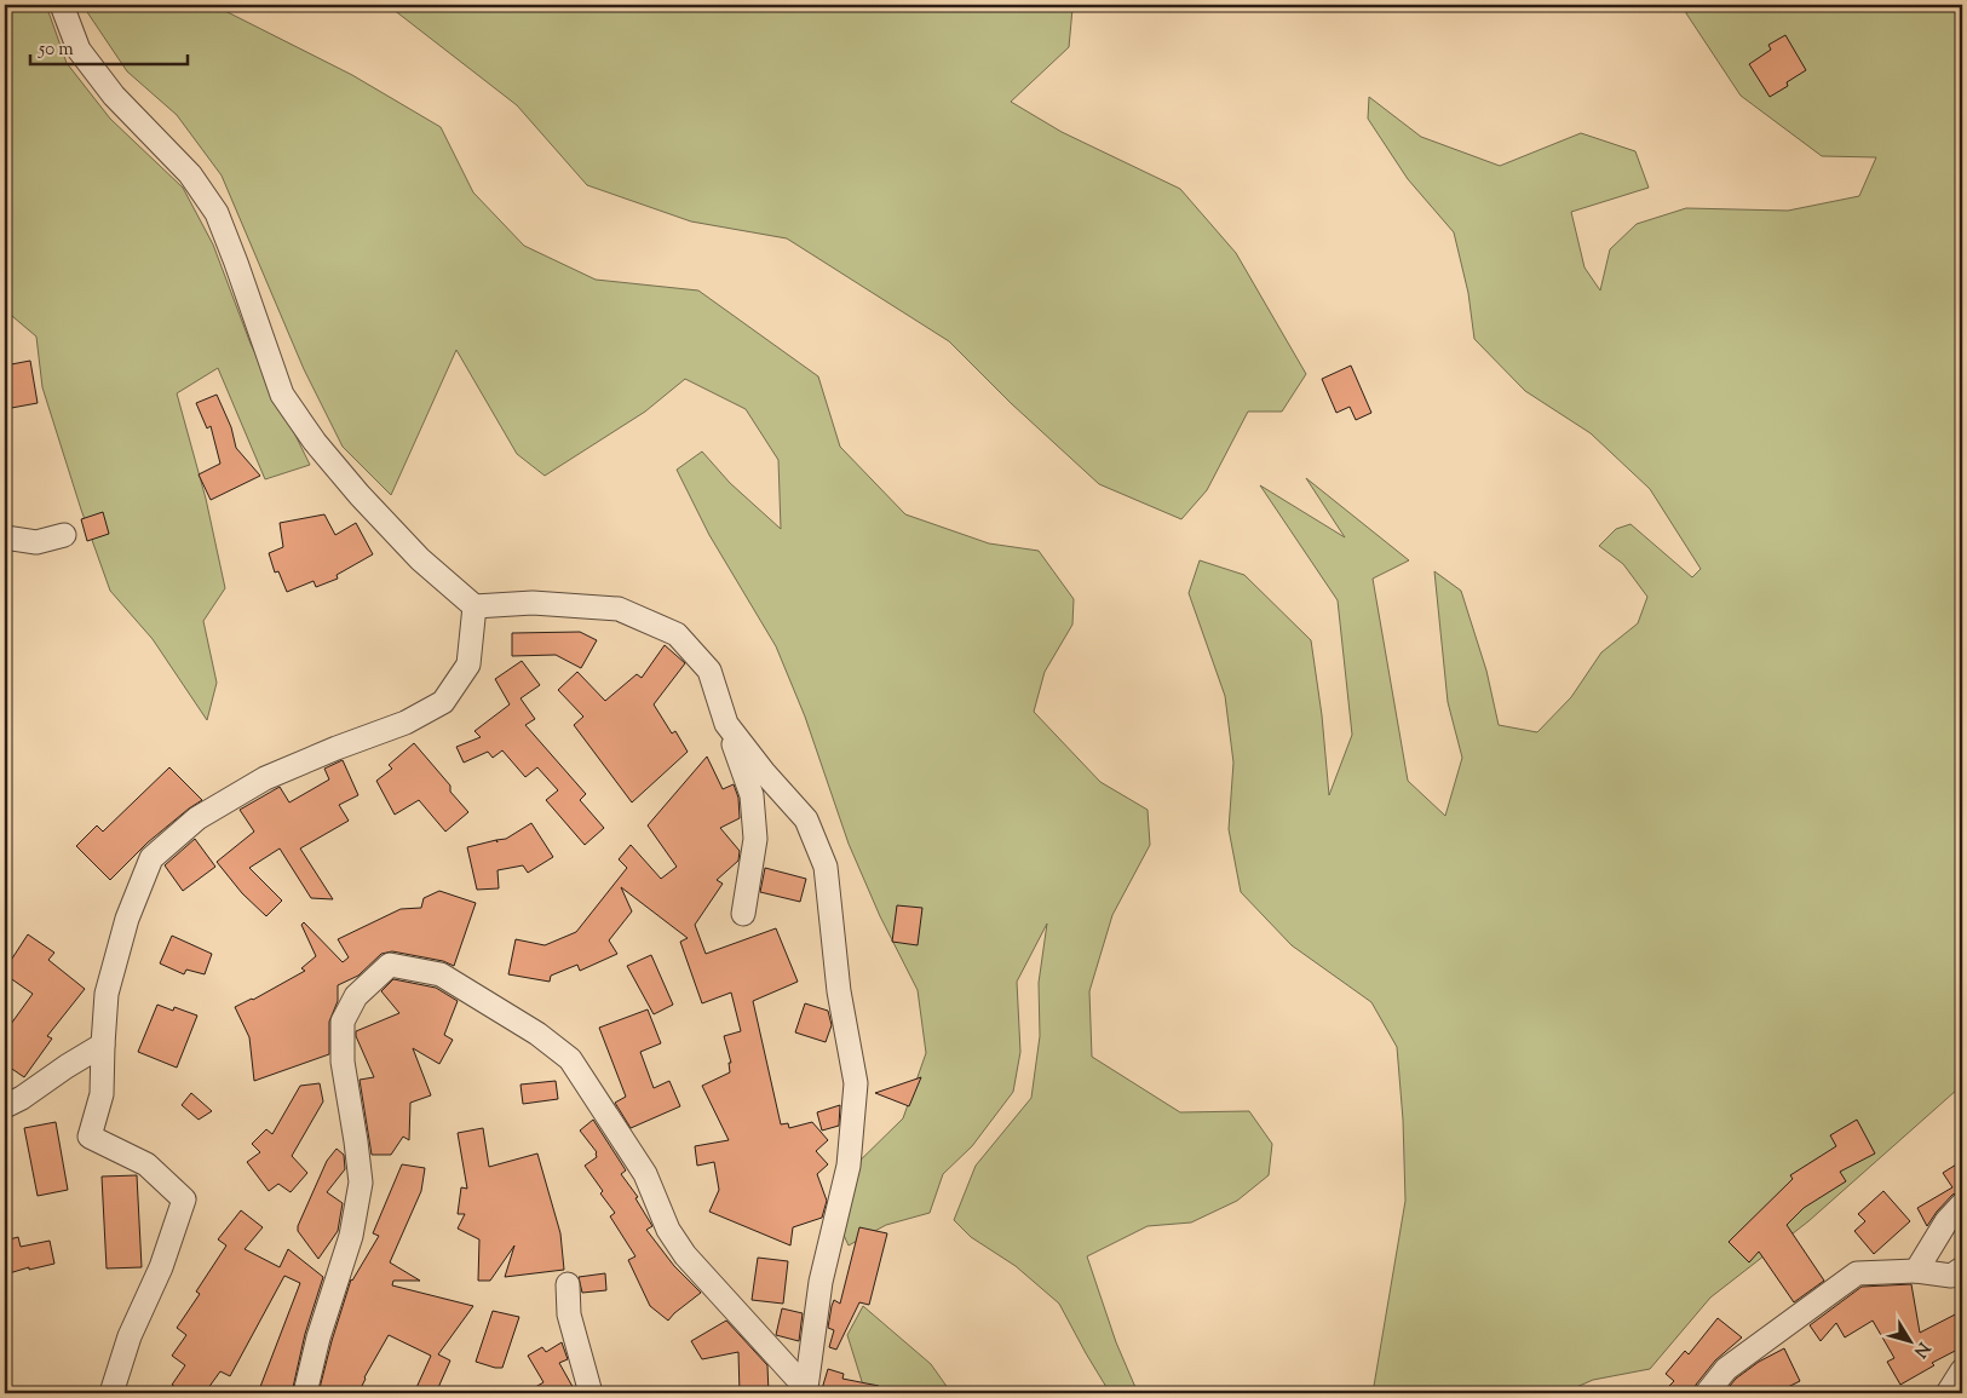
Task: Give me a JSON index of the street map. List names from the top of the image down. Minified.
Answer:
{"scale_bar":"50 m","north":"bottom right"}
